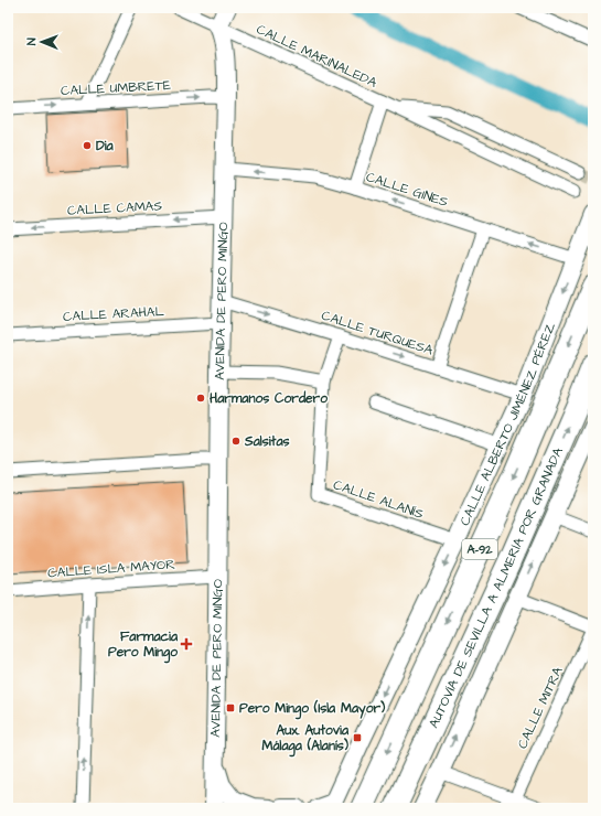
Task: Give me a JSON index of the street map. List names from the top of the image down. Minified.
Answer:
{"streets":{"highway":["A-92","AUTOVÍA DE SEVILLA A ALMERÍA POR GRANADA"],"street":["CALLE MARINALEDA","CALLE UMBRETE","CALLE GINES","CALLE CAMAS","AVENIDA DE PERO MINGO","CALLE ARAHAL","CALLE TURQUESA","CALLE ALBERTO JIMÉNEZ PÉREZ","CALLE ALANÍS","CALLE ISLA MAYOR","CALLE MITRA"]},"crossings":[["CALLE MARINALEDA","AVENIDA DE PERO MINGO"],["CALLE UMBRETE","AVENIDA DE PERO MINGO"],["CALLE GINES","AVENIDA DE PERO MINGO"],["CALLE GINES","CALLE ALBERTO JIMÉNEZ PÉREZ"],["CALLE CAMAS","AVENIDA DE PERO MINGO"],["AVENIDA DE PERO MINGO","CALLE ARAHAL"],["AVENIDA DE PERO MINGO","CALLE TURQUESA"],["AVENIDA DE PERO MINGO","CALLE ISLA MAYOR"],["CALLE TURQUESA","CALLE ALBERTO JIMÉNEZ PÉREZ"],["CALLE TURQUESA","CALLE ALANÍS"],["CALLE ALBERTO JIMÉNEZ PÉREZ","CALLE ALANÍS"]],"one_way":["CALLE UMBRETE","CALLE GINES","CALLE CAMAS"],"places":{"other":["Dia","Harmanos Cordero","Salsitas"],"health":["Farmacia Pero Mingo"],"transit":["Pero Mingo (Isla Mayor)","Aux. Autovia Málaga (Alanís)"]},"north":"left"}
